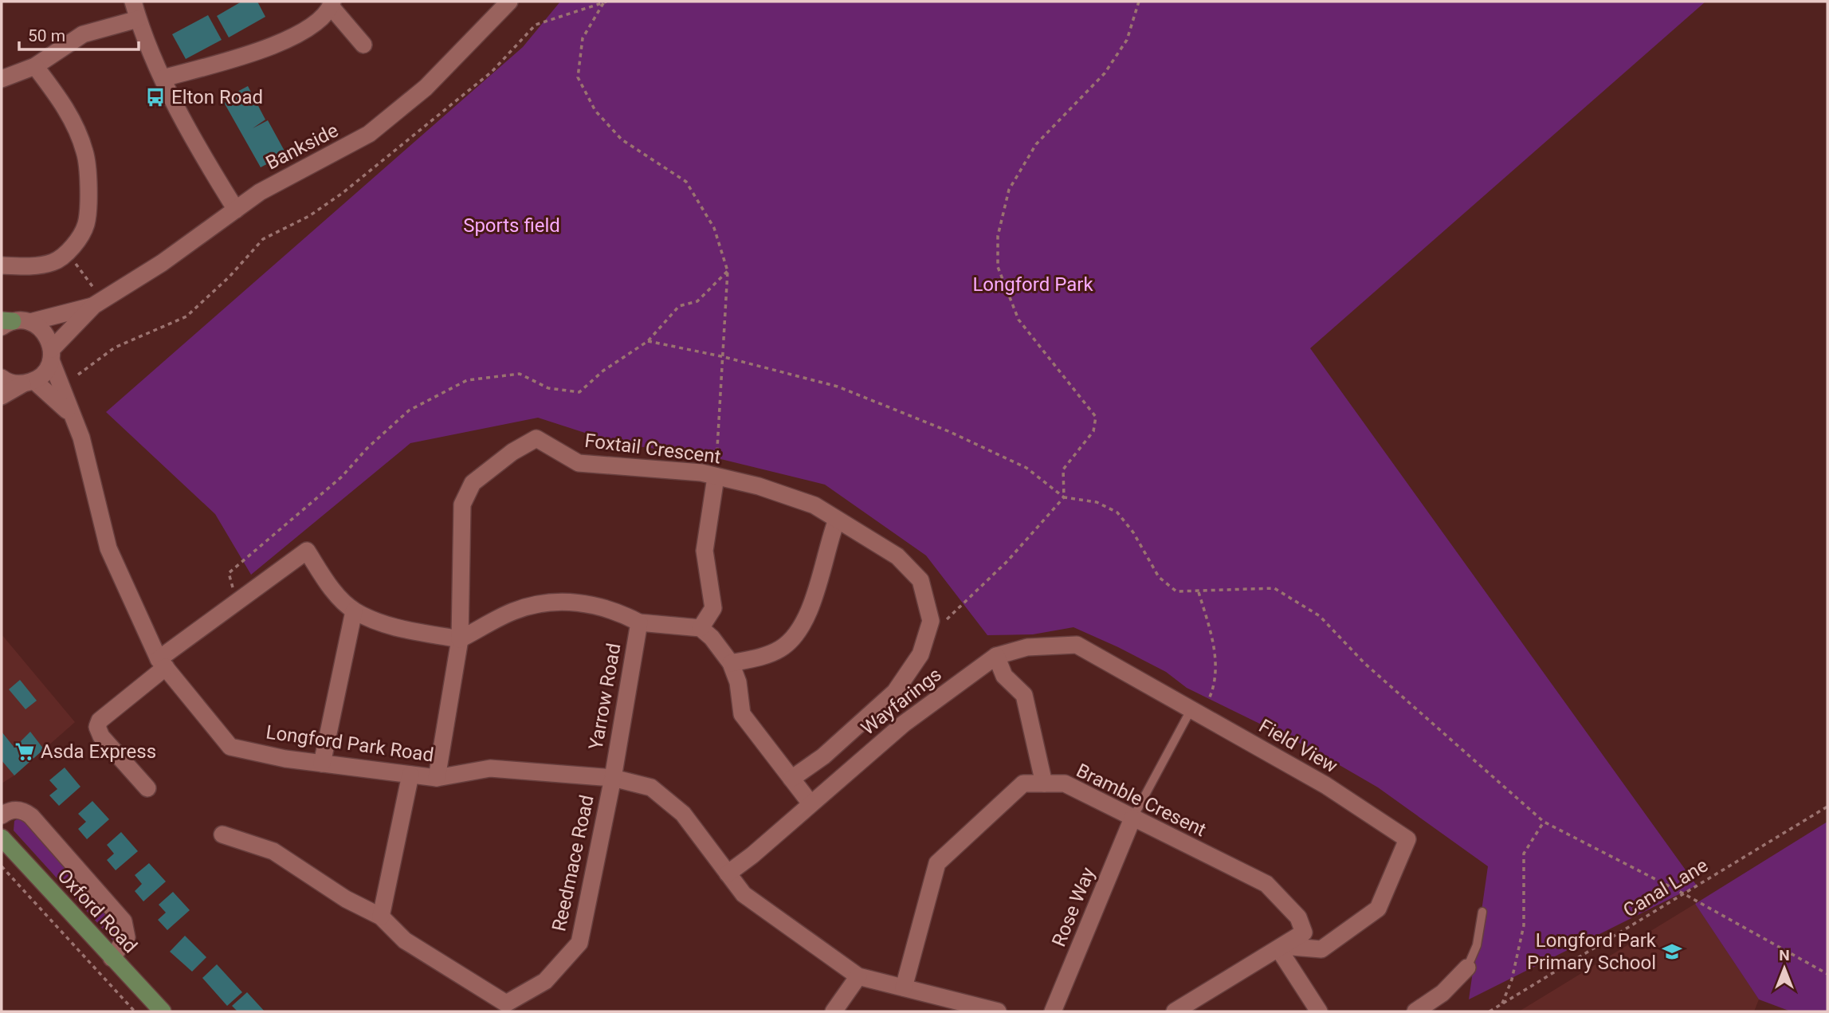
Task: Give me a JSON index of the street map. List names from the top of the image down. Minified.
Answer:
{"streets":{"main road":["Oxford Road"],"street":["Bankside","Foxtail Crescent","Yarrow Road","Wayfarings","Longford Park Road","Field View","Bramble Cresent","Reedmace Road","Rose Way"],"path":["Canal Lane"]},"crossings":[["Bankside","Longford Park Road"],["Foxtail Crescent","Yarrow Road"],["Yarrow Road","Longford Park Road"],["Yarrow Road","Reedmace Road"],["Wayfarings","Longford Park Road"],["Wayfarings","Field View"],["Longford Park Road","Bramble Cresent"],["Longford Park Road","Reedmace Road"],["Field View","Bramble Cresent"],["Bramble Cresent","Rose Way"]],"parks":["Sports field","Longford Park"],"places":{"bus stop":["Elton Road"],"supermarket":["Asda Express"],"school or university":["Longford Park Primary School"]},"scale_bar":"50 m","north":"top"}
